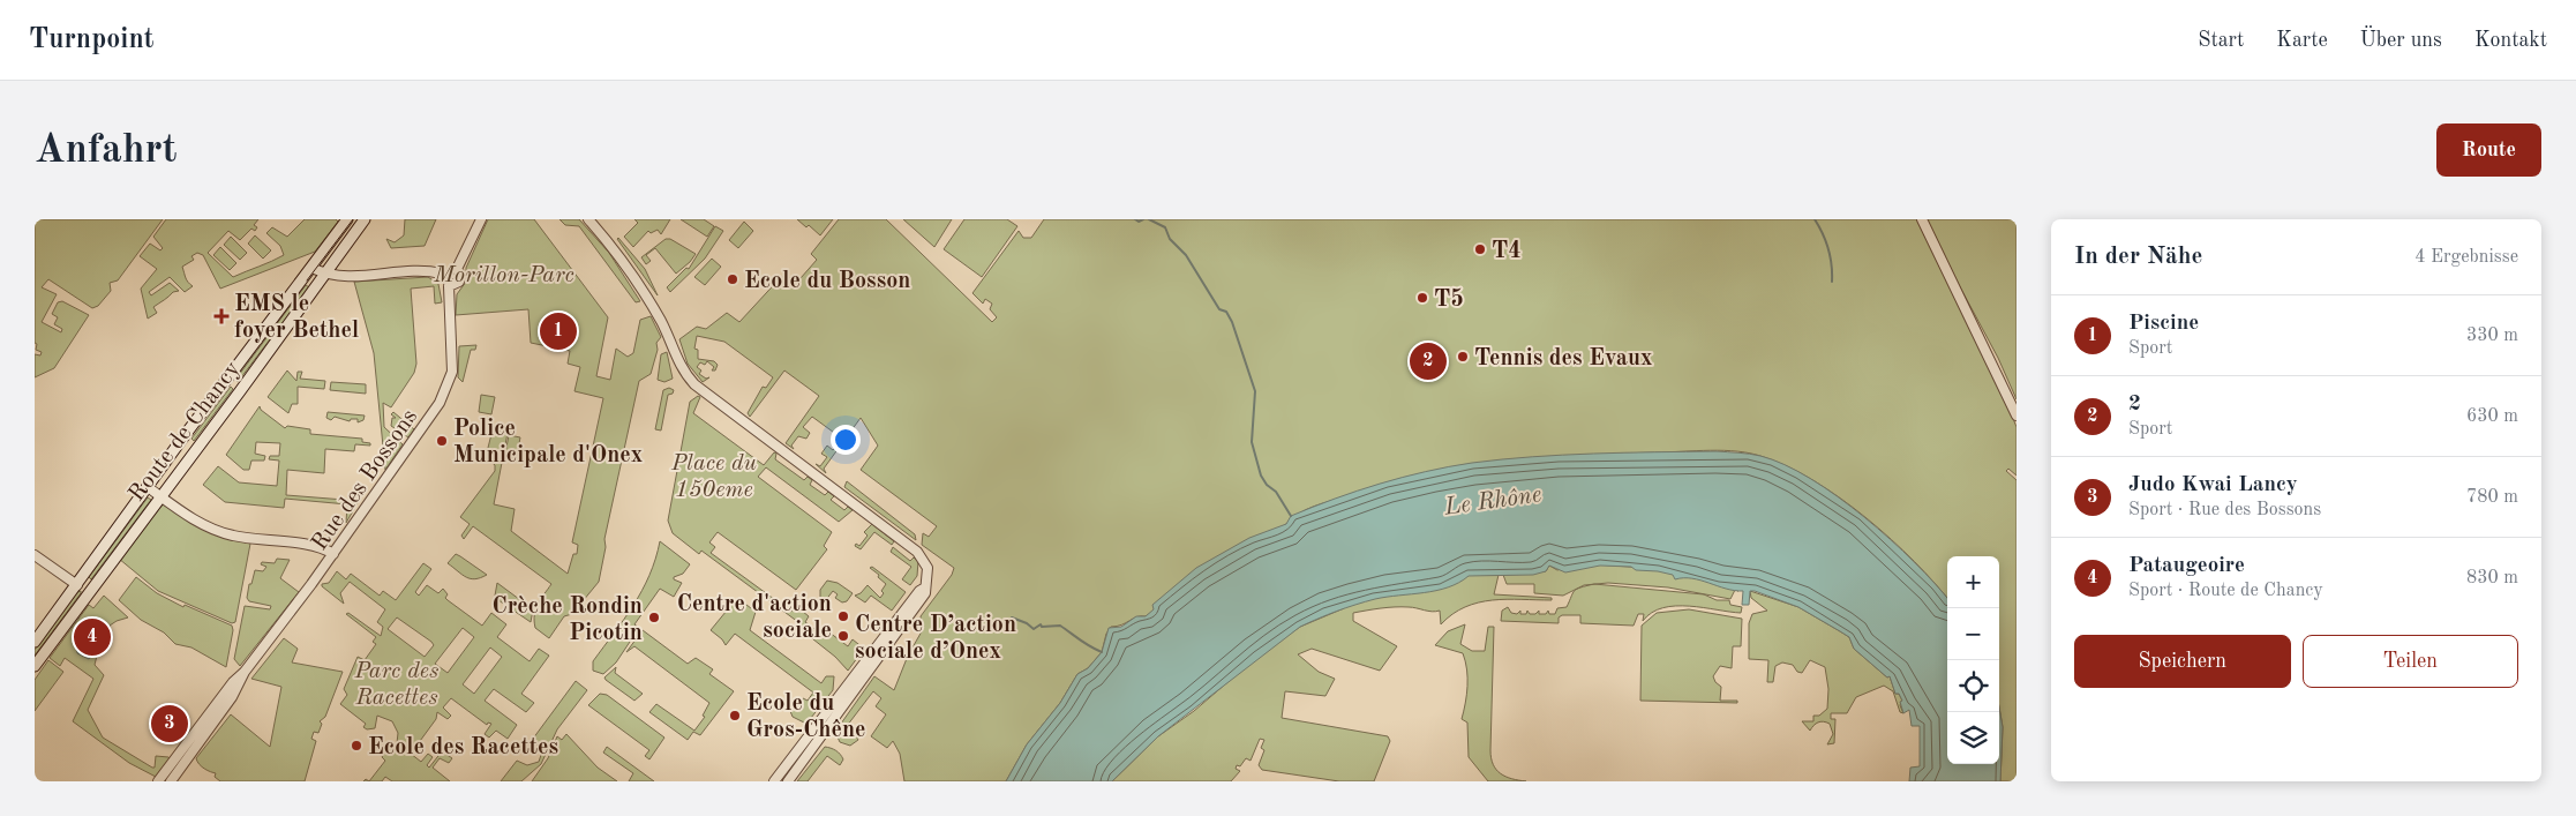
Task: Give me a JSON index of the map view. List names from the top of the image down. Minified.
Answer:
{"streets":{"main road":["Route de Chancy"],"street":["Rue des Bossons"]},"water":["Le Rhône"],"parks":["Morillon-Parc","Place du 150eme","Parc des Racettes"],"places":{"other":["T4","Ecole du Bosson","T5","Tennis des Evaux","Police Municipale d'Onex","Centre d'action sociale","Crèche Rondin Picotin","Centre D’action sociale d’Onex","Ecole du Gros-Chêne","Ecole des Racettes"],"health":["EMS le foyer Bethel"]},"page":{"header":"Turnpoint","nav":["Start","Karte","Über uns","Kontakt"],"buttons":["Route",["Speichern","Teilen"]],"title":"Anfahrt","heading":["In der Nähe","4 Ergebnisse"],"list":[{"mark":"1","name":"Piscine","note":"Sport","value":"330 m"},{"mark":"2","name":"2","note":"Sport","value":"630 m"},{"mark":"3","name":"Judo Kwai Lancy","note":"Sport · Rue des Bossons","value":"780 m"},{"mark":"4","name":"Pataugeoire","note":"Sport · Route de Chancy","value":"830 m"}],"pins":["1","2","4","3"],"map_buttons":["+","−"]}}
